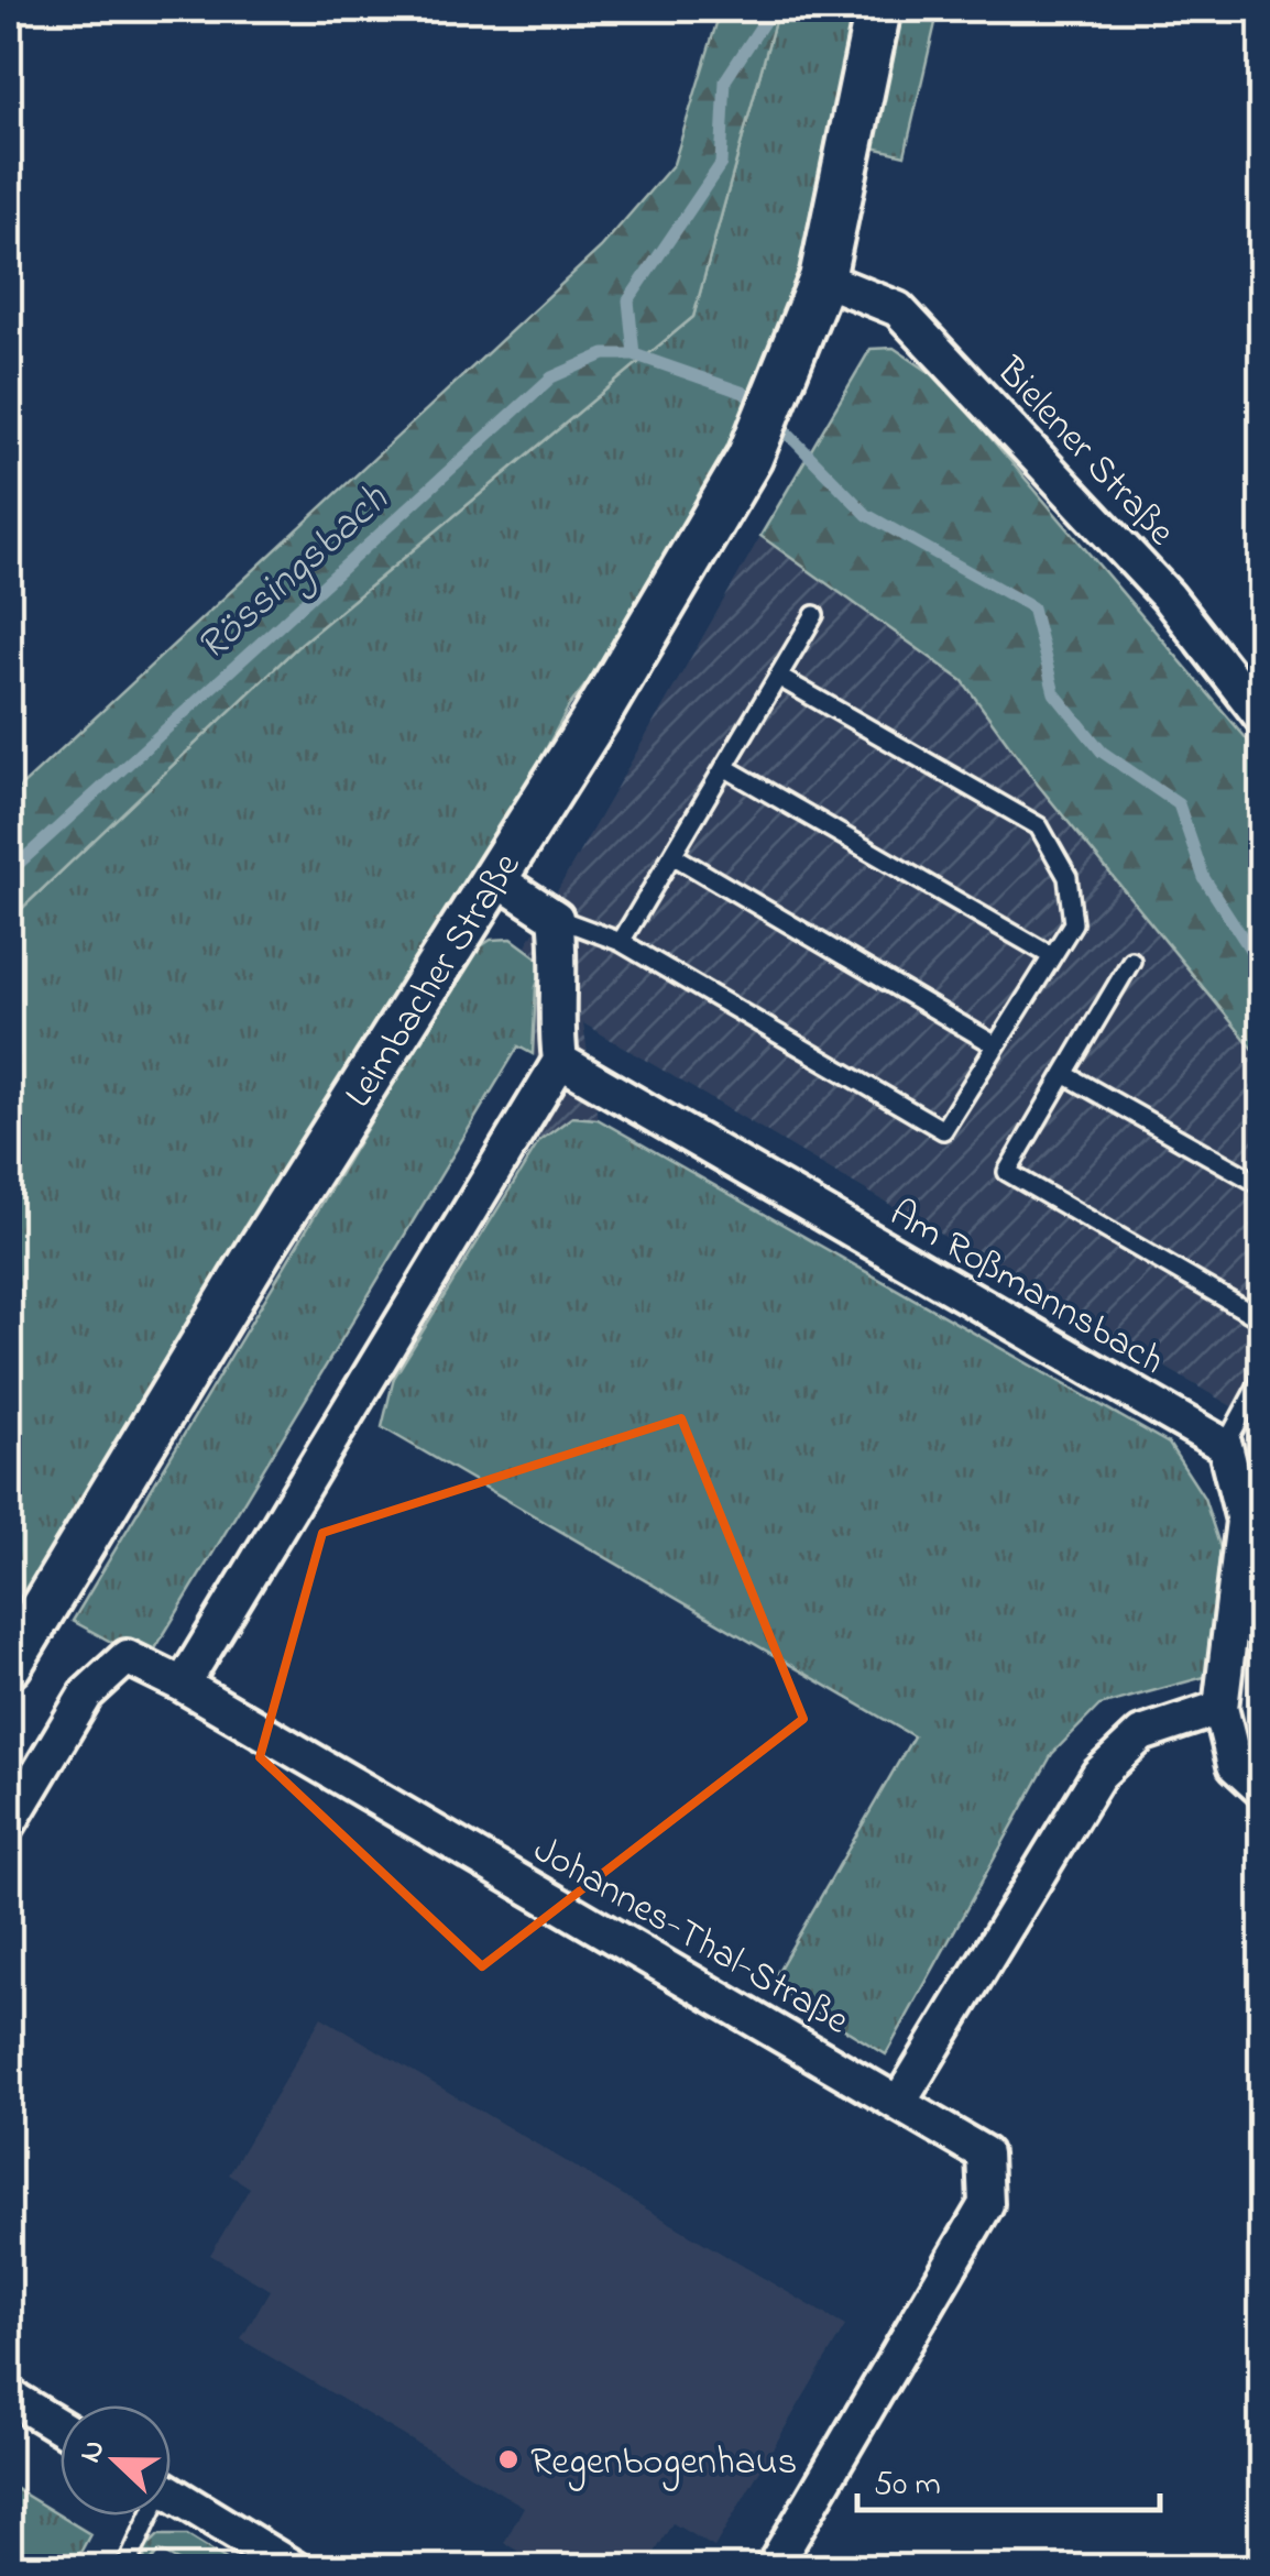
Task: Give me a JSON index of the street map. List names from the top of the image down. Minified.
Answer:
{"streets":{"street":["Bielener Straße","Leimbacher Straße","Am Roßmannsbach","Johannes-Thal-Straße"]},"crossings":[["Bielener Straße","Leimbacher Straße"]],"water":["Rössingsbach"],"places":["Regenbogenhaus"],"scale_bar":"50 m","north":"left"}
